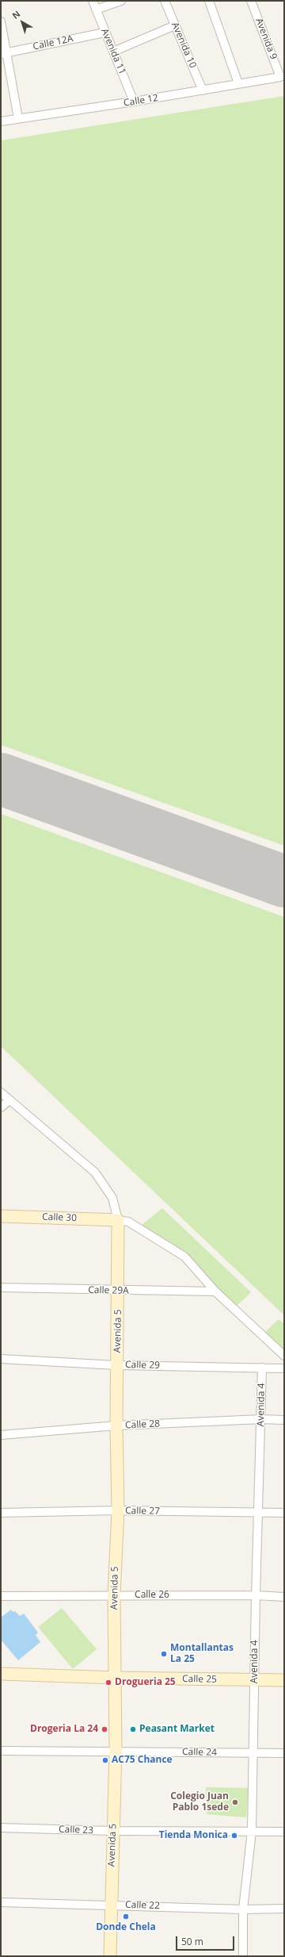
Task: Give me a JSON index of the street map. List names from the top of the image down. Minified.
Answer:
{"streets":{"street":["Avenida 9","Calle 12A","Avenida 10","Avenida 11","Calle 12","Calle 30","Calle 29A","Avenida 5","Calle 29","Avenida 4","Calle 28","Calle 27","Calle 26","Calle 25","Calle 24","Calle 23","Calle 22"]},"crossings":[["Avenida 9","Calle 12"],["Calle 12A","Avenida 11"],["Avenida 10","Calle 12"],["Avenida 11","Calle 12"],["Calle 30","Avenida 5"],["Calle 29A","Avenida 5"],["Avenida 5","Calle 29"],["Avenida 5","Calle 28"],["Avenida 5","Calle 27"],["Avenida 5","Calle 26"],["Avenida 5","Calle 25"],["Avenida 5","Calle 24"],["Avenida 5","Calle 23"],["Avenida 5","Calle 22"],["Calle 29","Avenida 4"],["Avenida 4","Calle 28"],["Avenida 4","Calle 27"],["Avenida 4","Calle 26"],["Avenida 4","Calle 25"],["Avenida 4","Calle 24"],["Avenida 4","Calle 23"],["Avenida 4","Calle 22"]],"places":["Montallantas La 25","Drogueria 25","Drogeria La 24","Peasant Market","AC75 Chance","Colegio Juan Pablo 1sede","Tienda Monica","Donde Chela"],"scale_bar":"50 m","north":"top left"}
